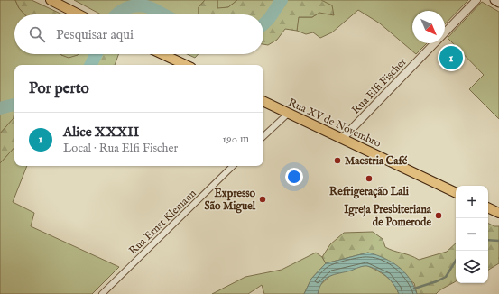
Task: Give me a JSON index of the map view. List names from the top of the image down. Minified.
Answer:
{"streets":{"main road":["Rua XV de Novembro"],"street":["Rua Elfi Fischer","Rua Ernst Klemann"]},"crossings":[["Rua Elfi Fischer","Rua XV de Novembro"]],"places":["Maestria Café","Refrigeração Lali","Expresso São Miguel","Igreja Presbiteriana de Pomerode"],"north":"bottom right","page":{"search":"Pesquisar aqui","pins":"1","heading":"Por perto","list":[{"mark":"1","name":"Alice XXXII","note":"Local · Rua Elfi Fischer","value":"190 m"}],"map_buttons":["+","−"]}}
